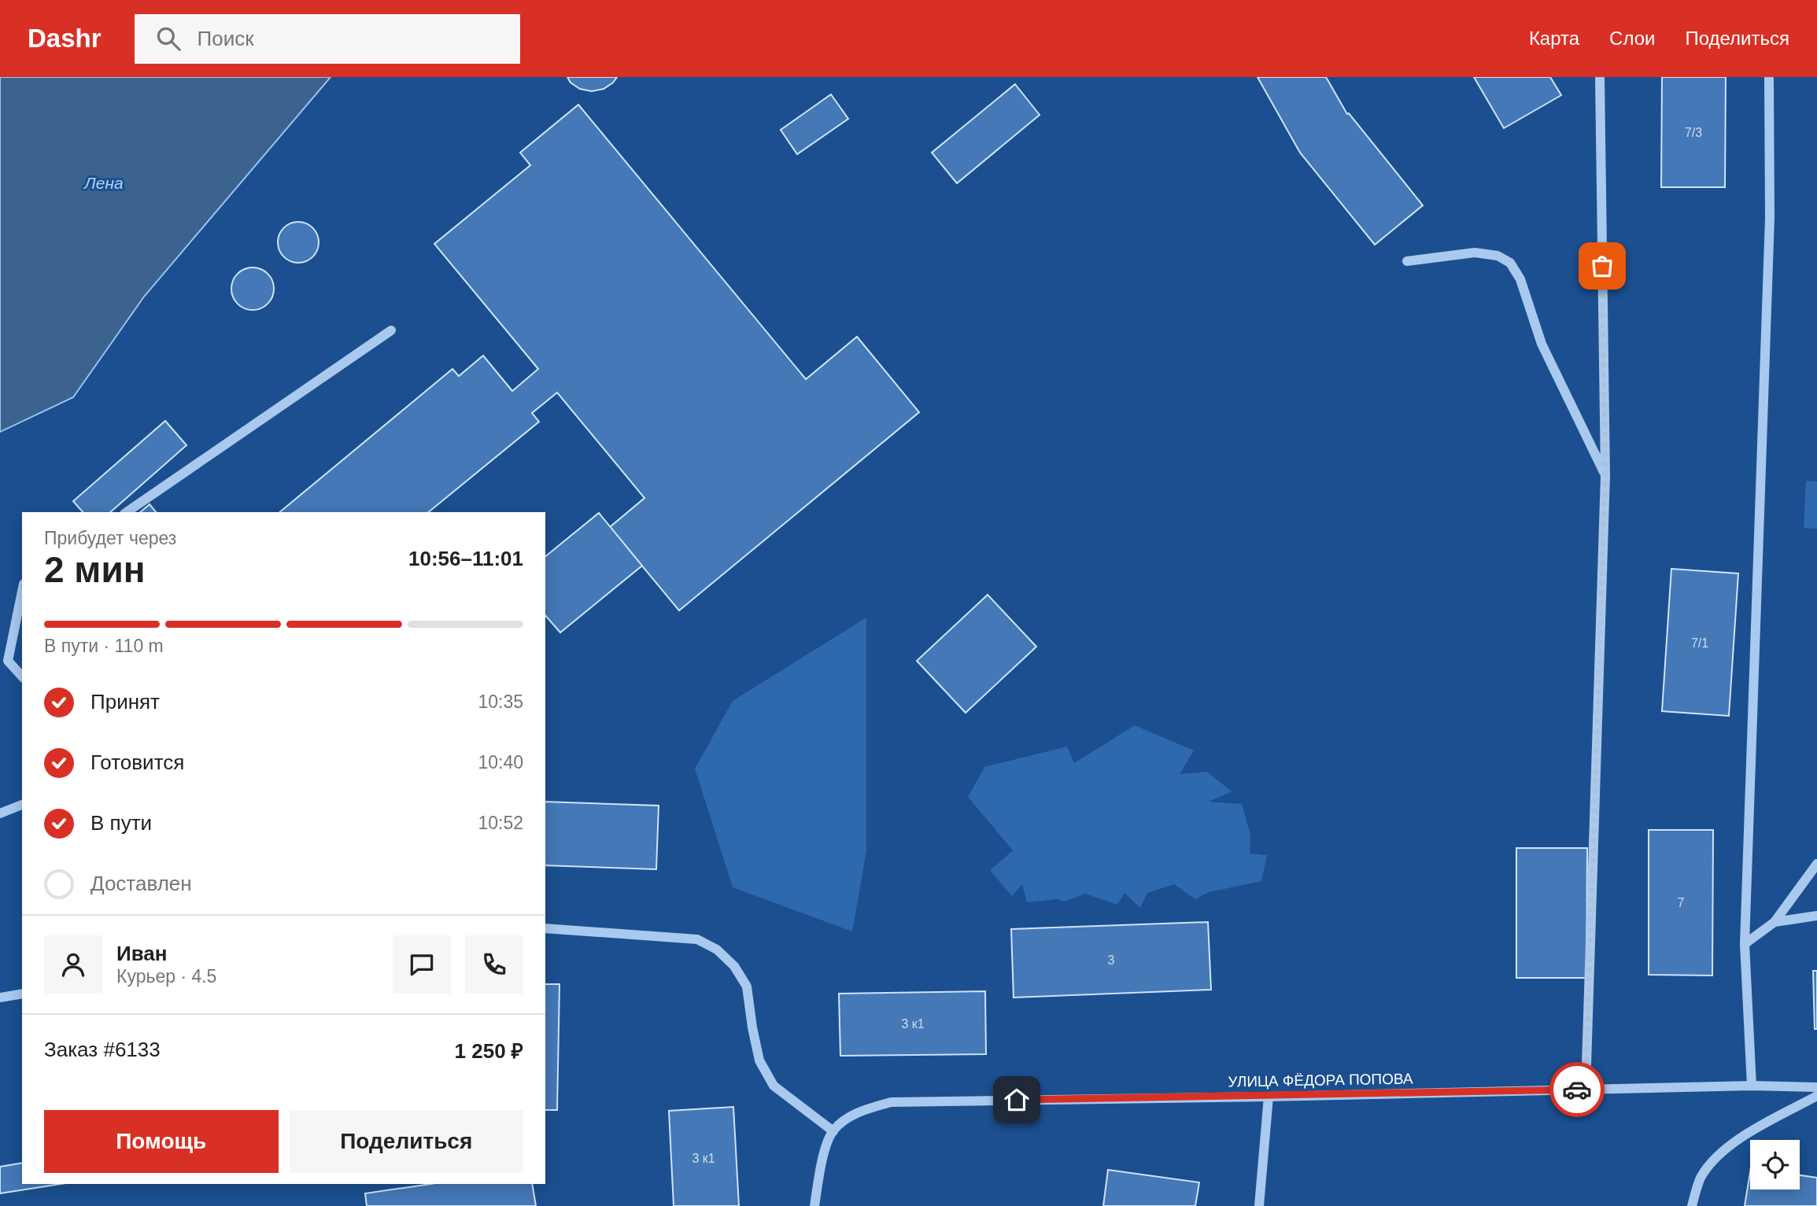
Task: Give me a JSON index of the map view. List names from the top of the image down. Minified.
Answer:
{"streets":{"street":["УЛИЦА ФЁДОРА ПОПОВА"]},"water":["Лена"],"house_numbers":["7/3","7/1","7","3","3 к1","3 к1"],"page":{"header":"Dashr","search":"Поиск","nav":["Карта","Слои","Поделиться"],"heading":["2 мин","Прибудет через","10:56–11:01"],"panel":["Иван","Курьер · 4.5","Заказ #6133","1 250 ₽"],"bar":"В пути · 110 m","list":[["Принят","10:35"],["Готовится","10:40"],["В пути","10:52"],"Доставлен"],"buttons":["Помощь","Поделиться"]}}
